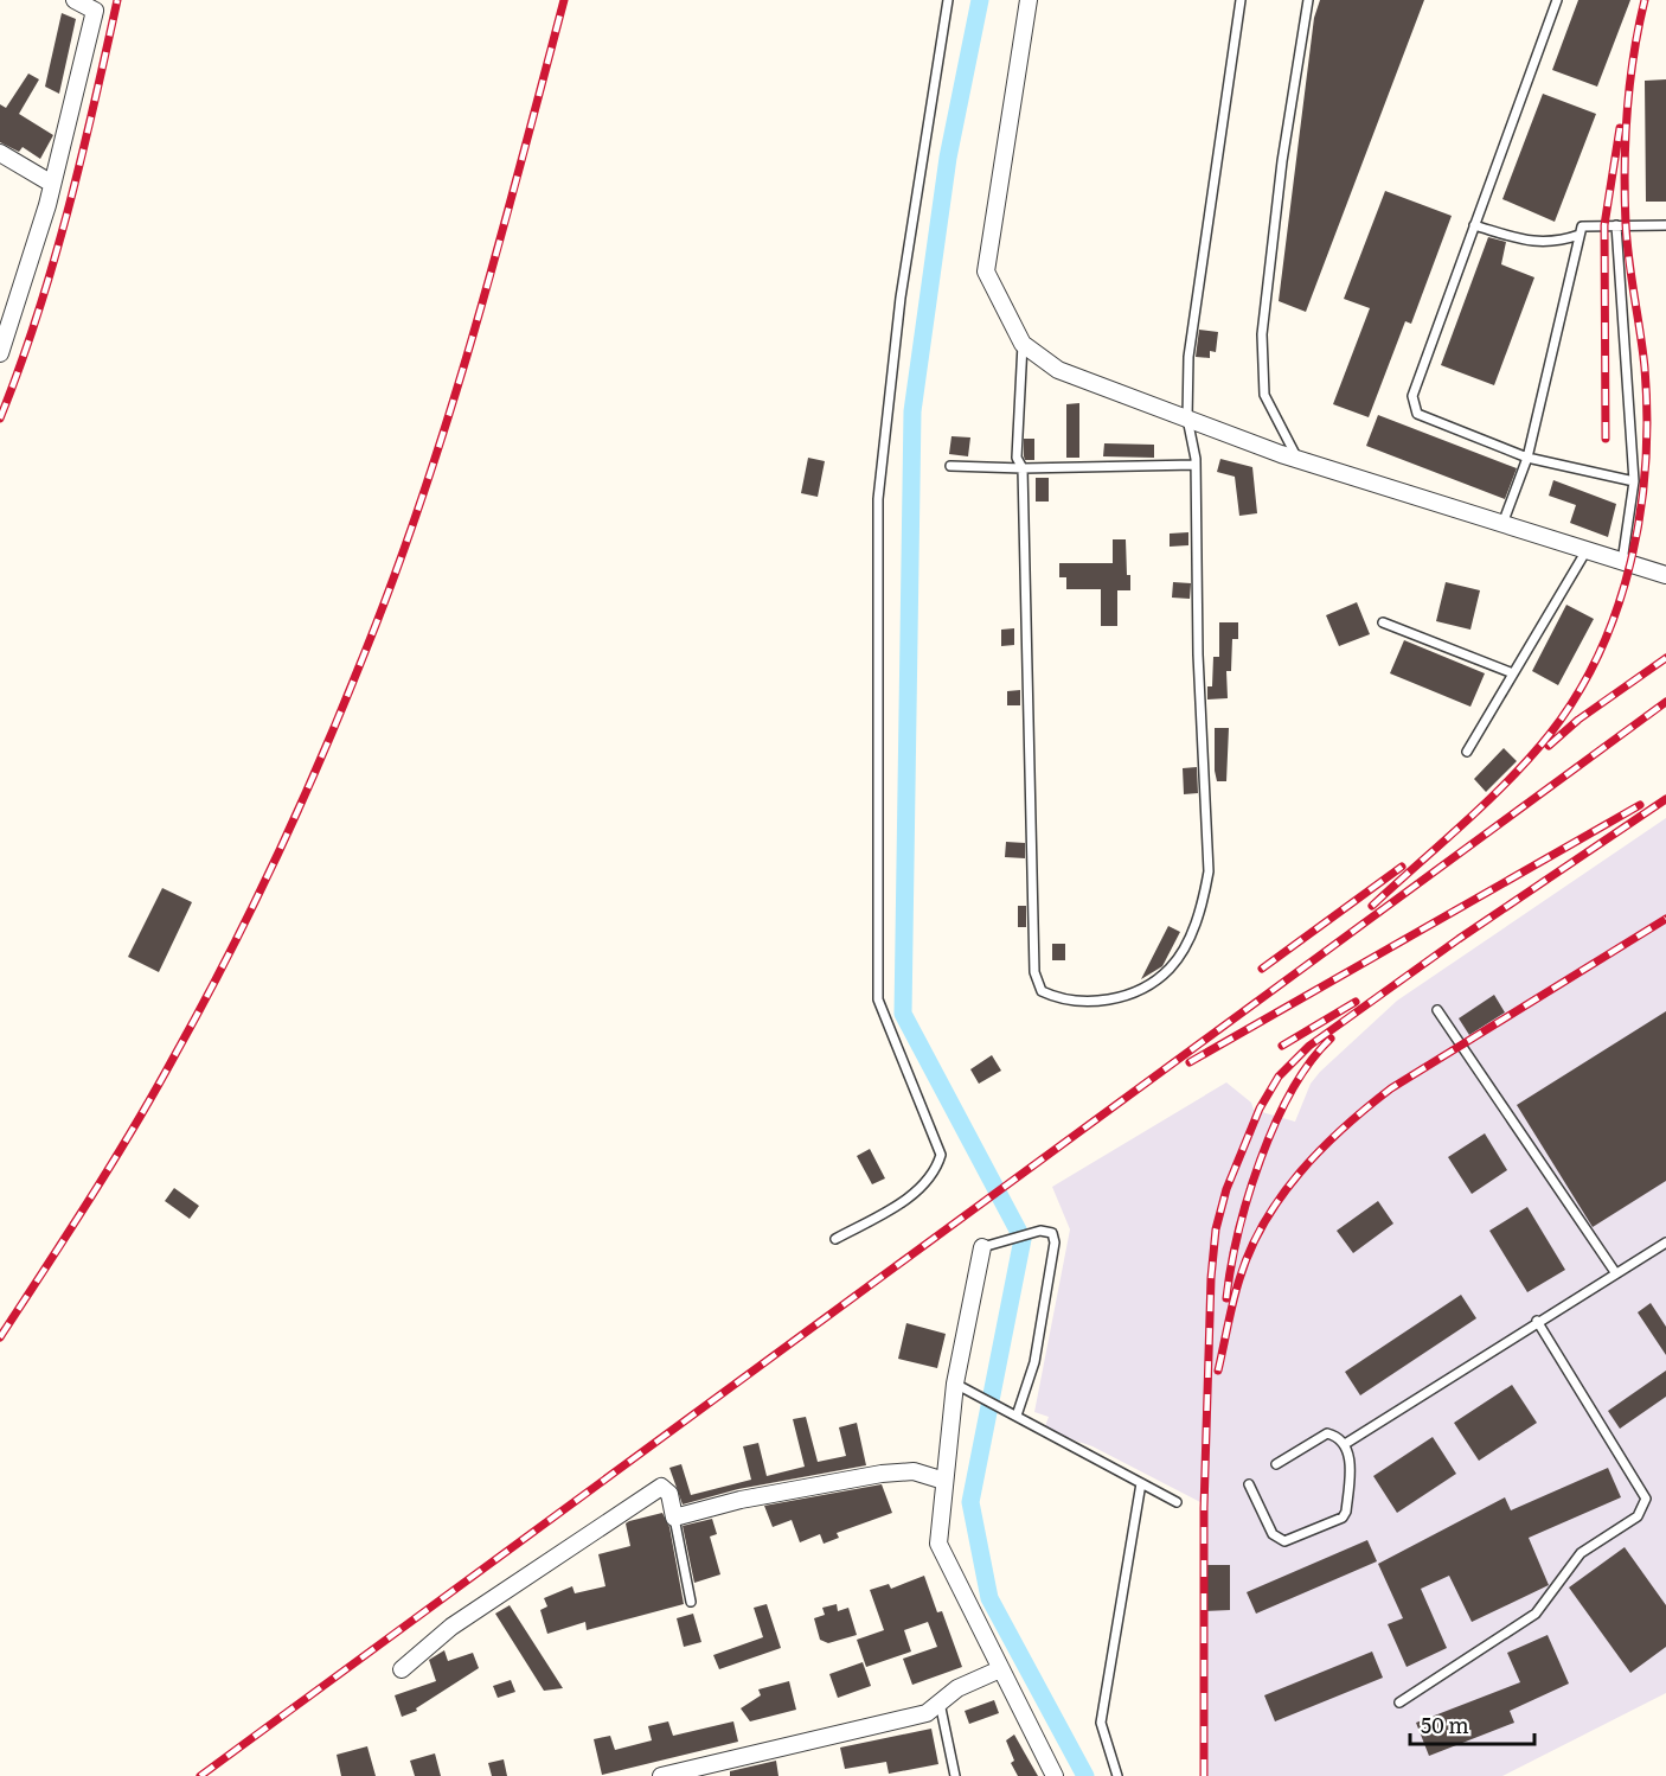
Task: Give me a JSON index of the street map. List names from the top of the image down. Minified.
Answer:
{"scale_bar":"50 m"}
